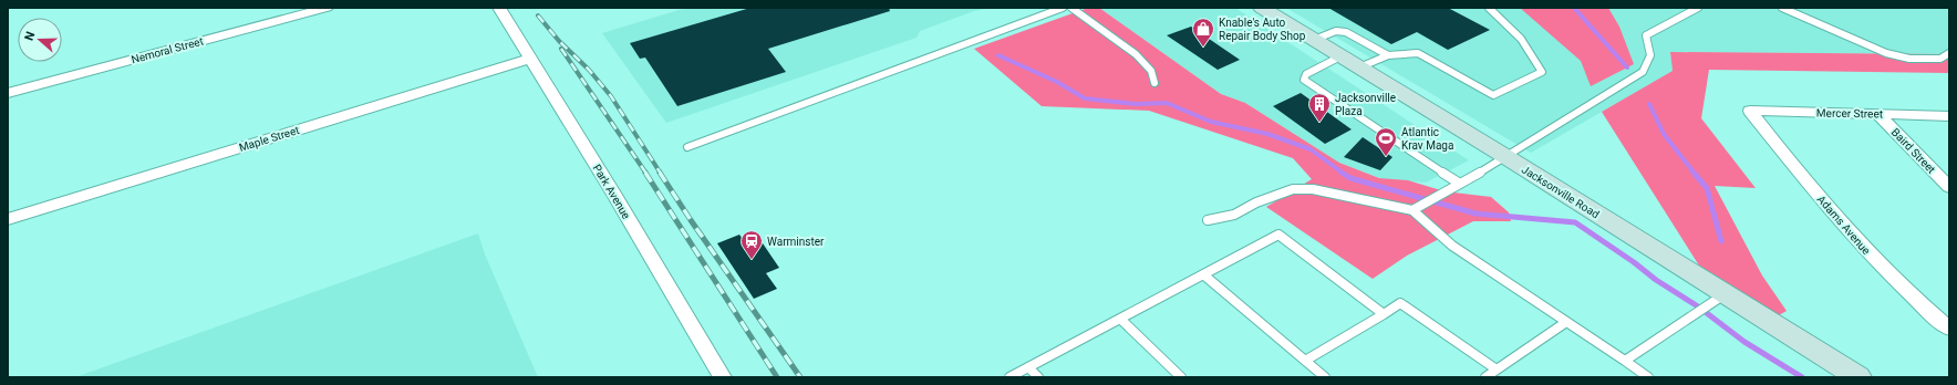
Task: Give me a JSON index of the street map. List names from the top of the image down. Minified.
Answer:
{"streets":{"main road":["Jacksonville Road"],"street":["Nemoral Street","Mercer Street","Maple Street","Baird Street","Park Avenue","Adams Avenue"]},"crossings":[["Mercer Street","Baird Street"],["Mercer Street","Adams Avenue"],["Maple Street","Park Avenue"]],"places":{"shop":["Knable's Auto Repair Body Shop"],"building":["Jacksonville Plaza"],"sports":["Atlantic Krav Maga"],"station":["Warminster"]},"north":"left"}
